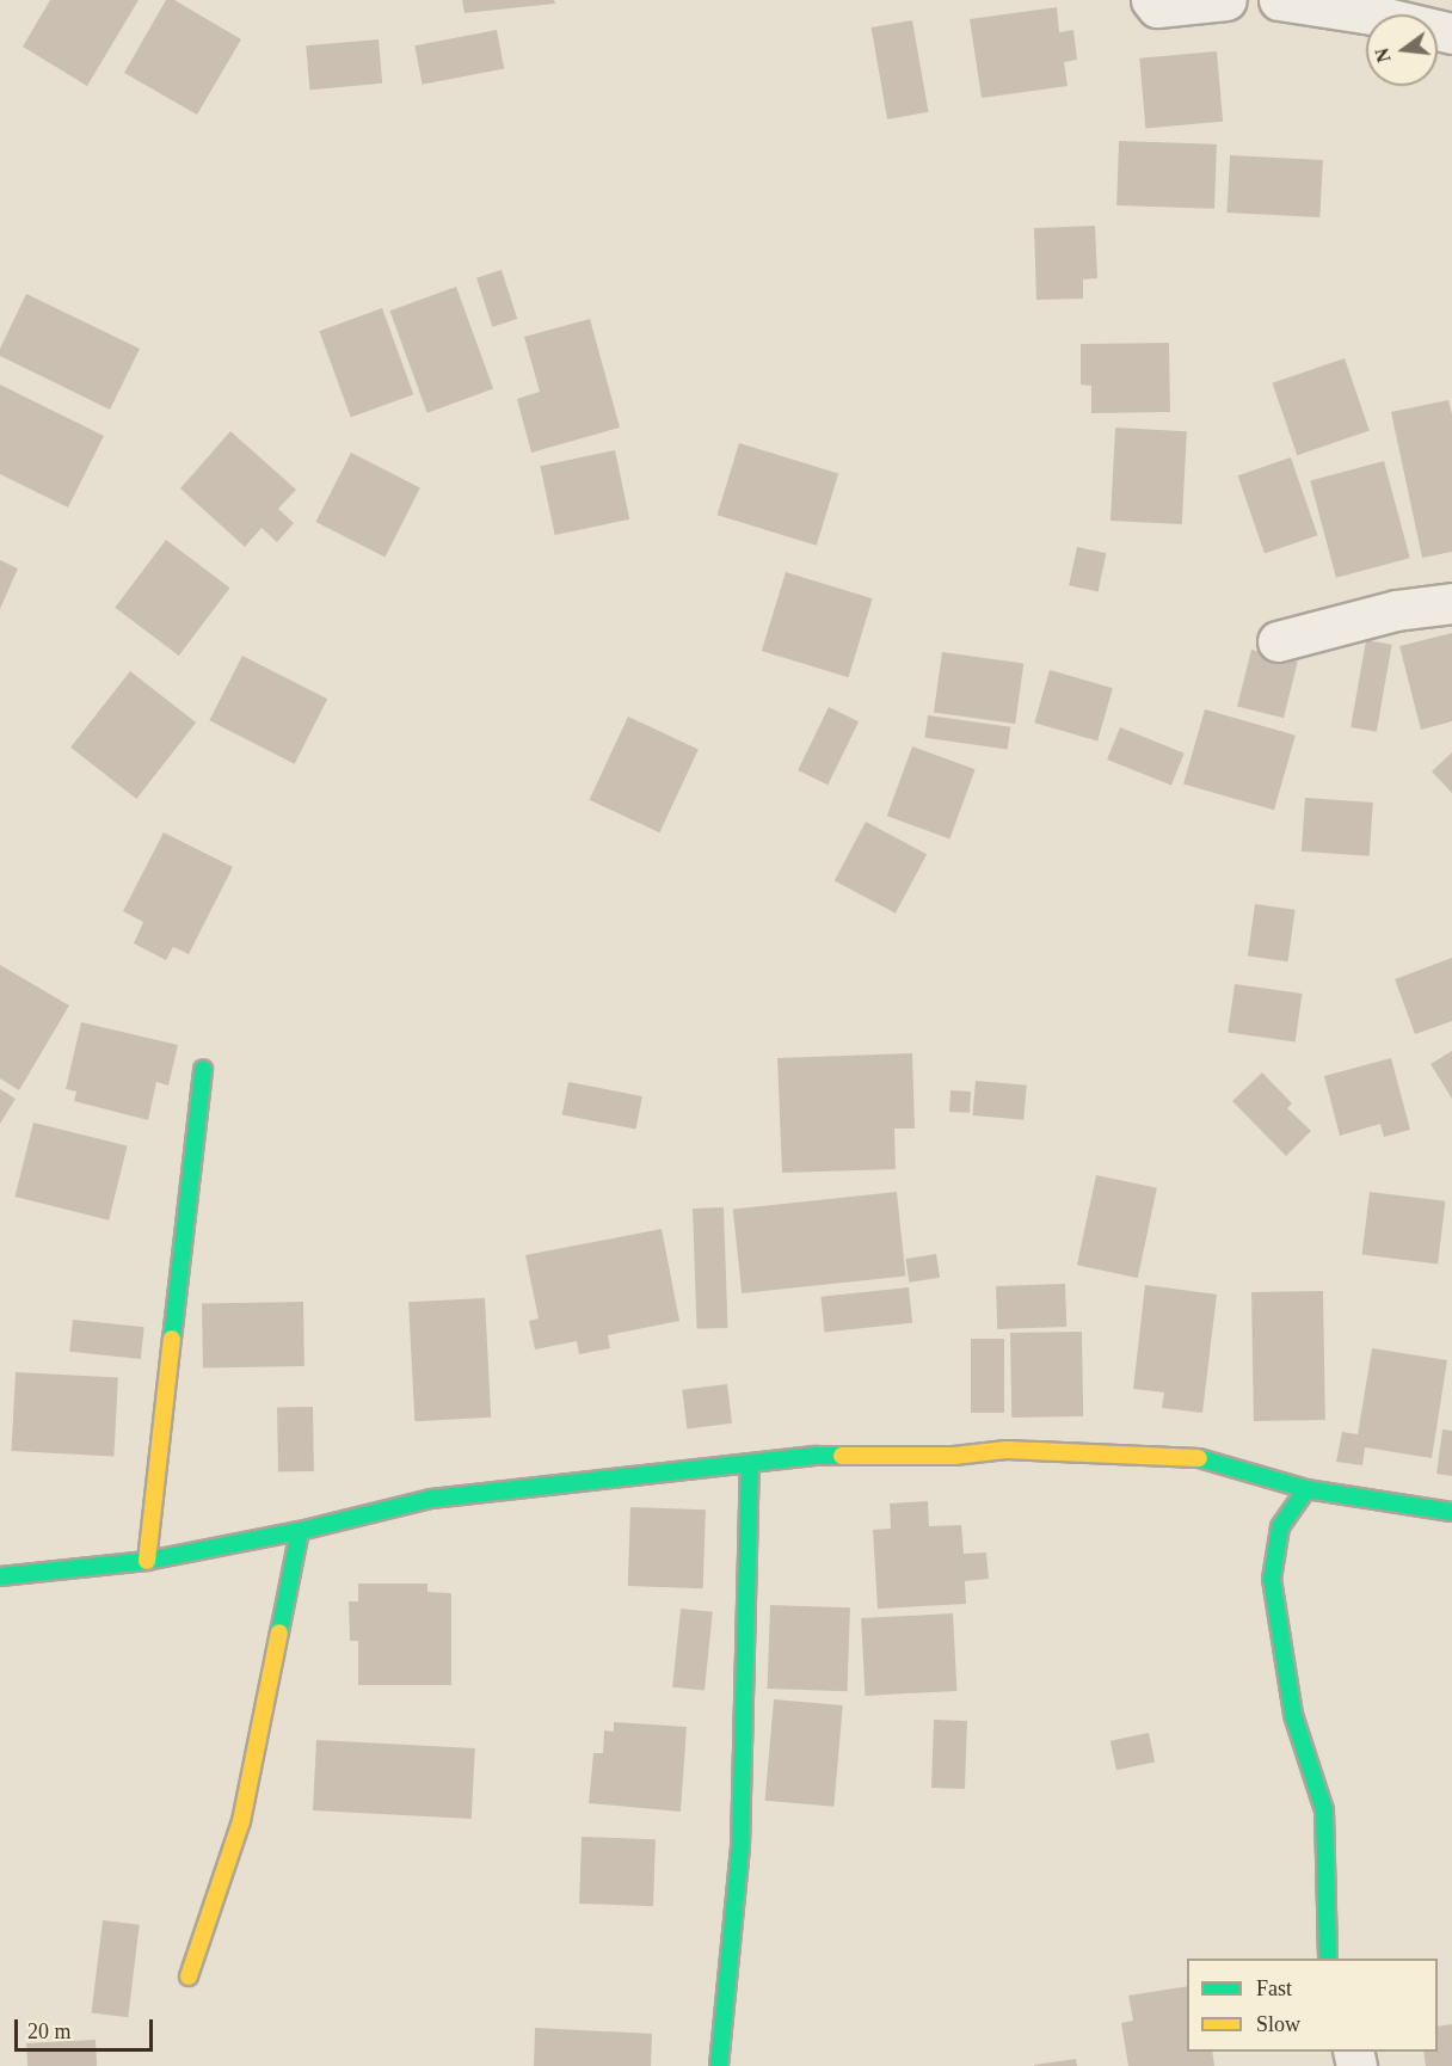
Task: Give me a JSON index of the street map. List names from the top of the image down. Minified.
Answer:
{"legend":["Fast","Slow"],"scale_bar":"20 m","north":"left"}
